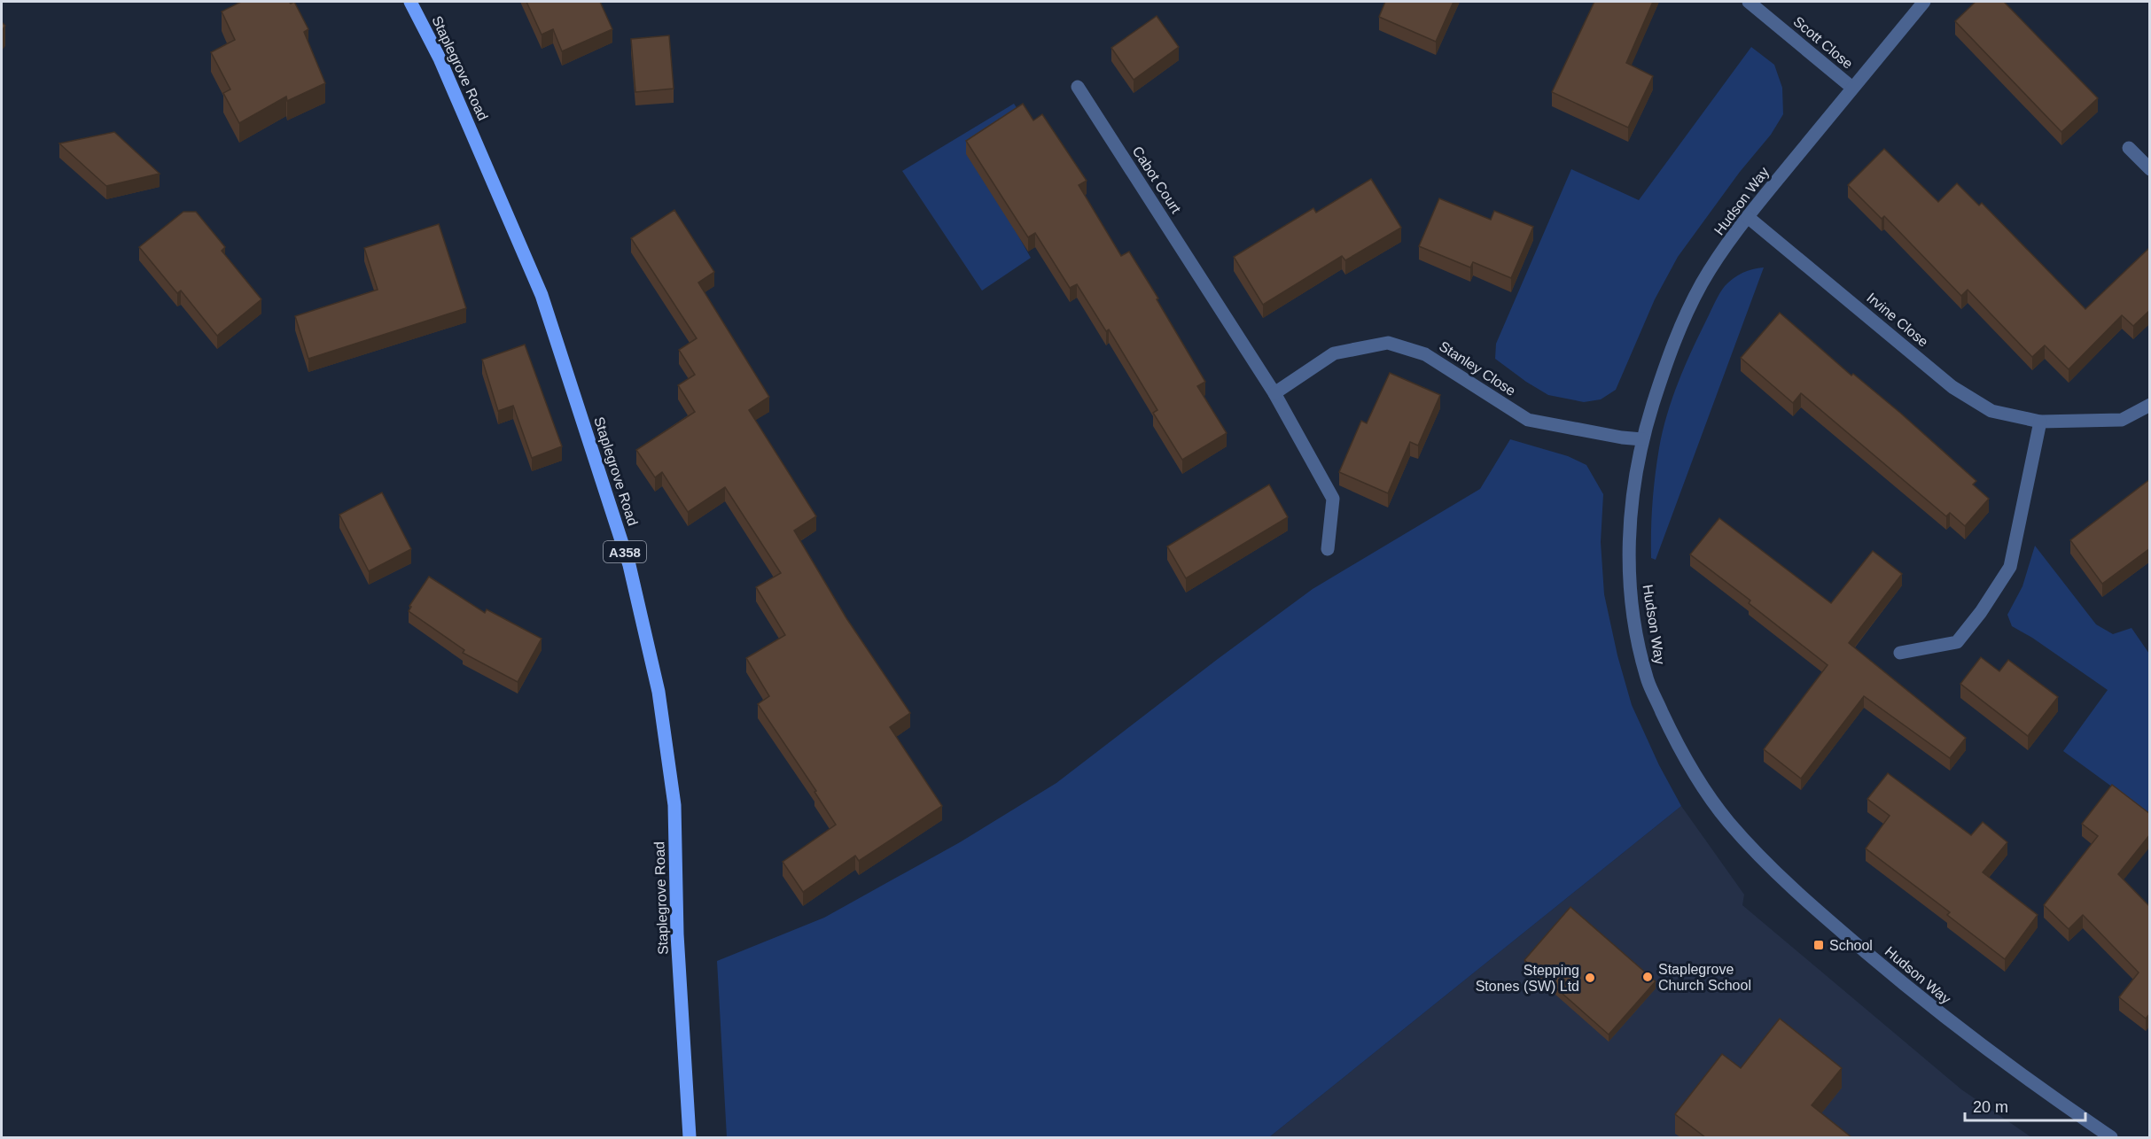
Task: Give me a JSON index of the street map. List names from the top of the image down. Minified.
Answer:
{"streets":{"main road":["Staplegrove Road","A358"],"street":["Scott Close","Cabot Court","Hudson Way","Irvine Close","Stanley Close"]},"crossings":[["Scott Close","Hudson Way"],["Cabot Court","Stanley Close"],["Hudson Way","Irvine Close"],["Hudson Way","Stanley Close"]],"places":{"transit":["School"],"other":["Staplegrove Church School","Stepping Stones (SW) Ltd"]},"scale_bar":"20 m"}
